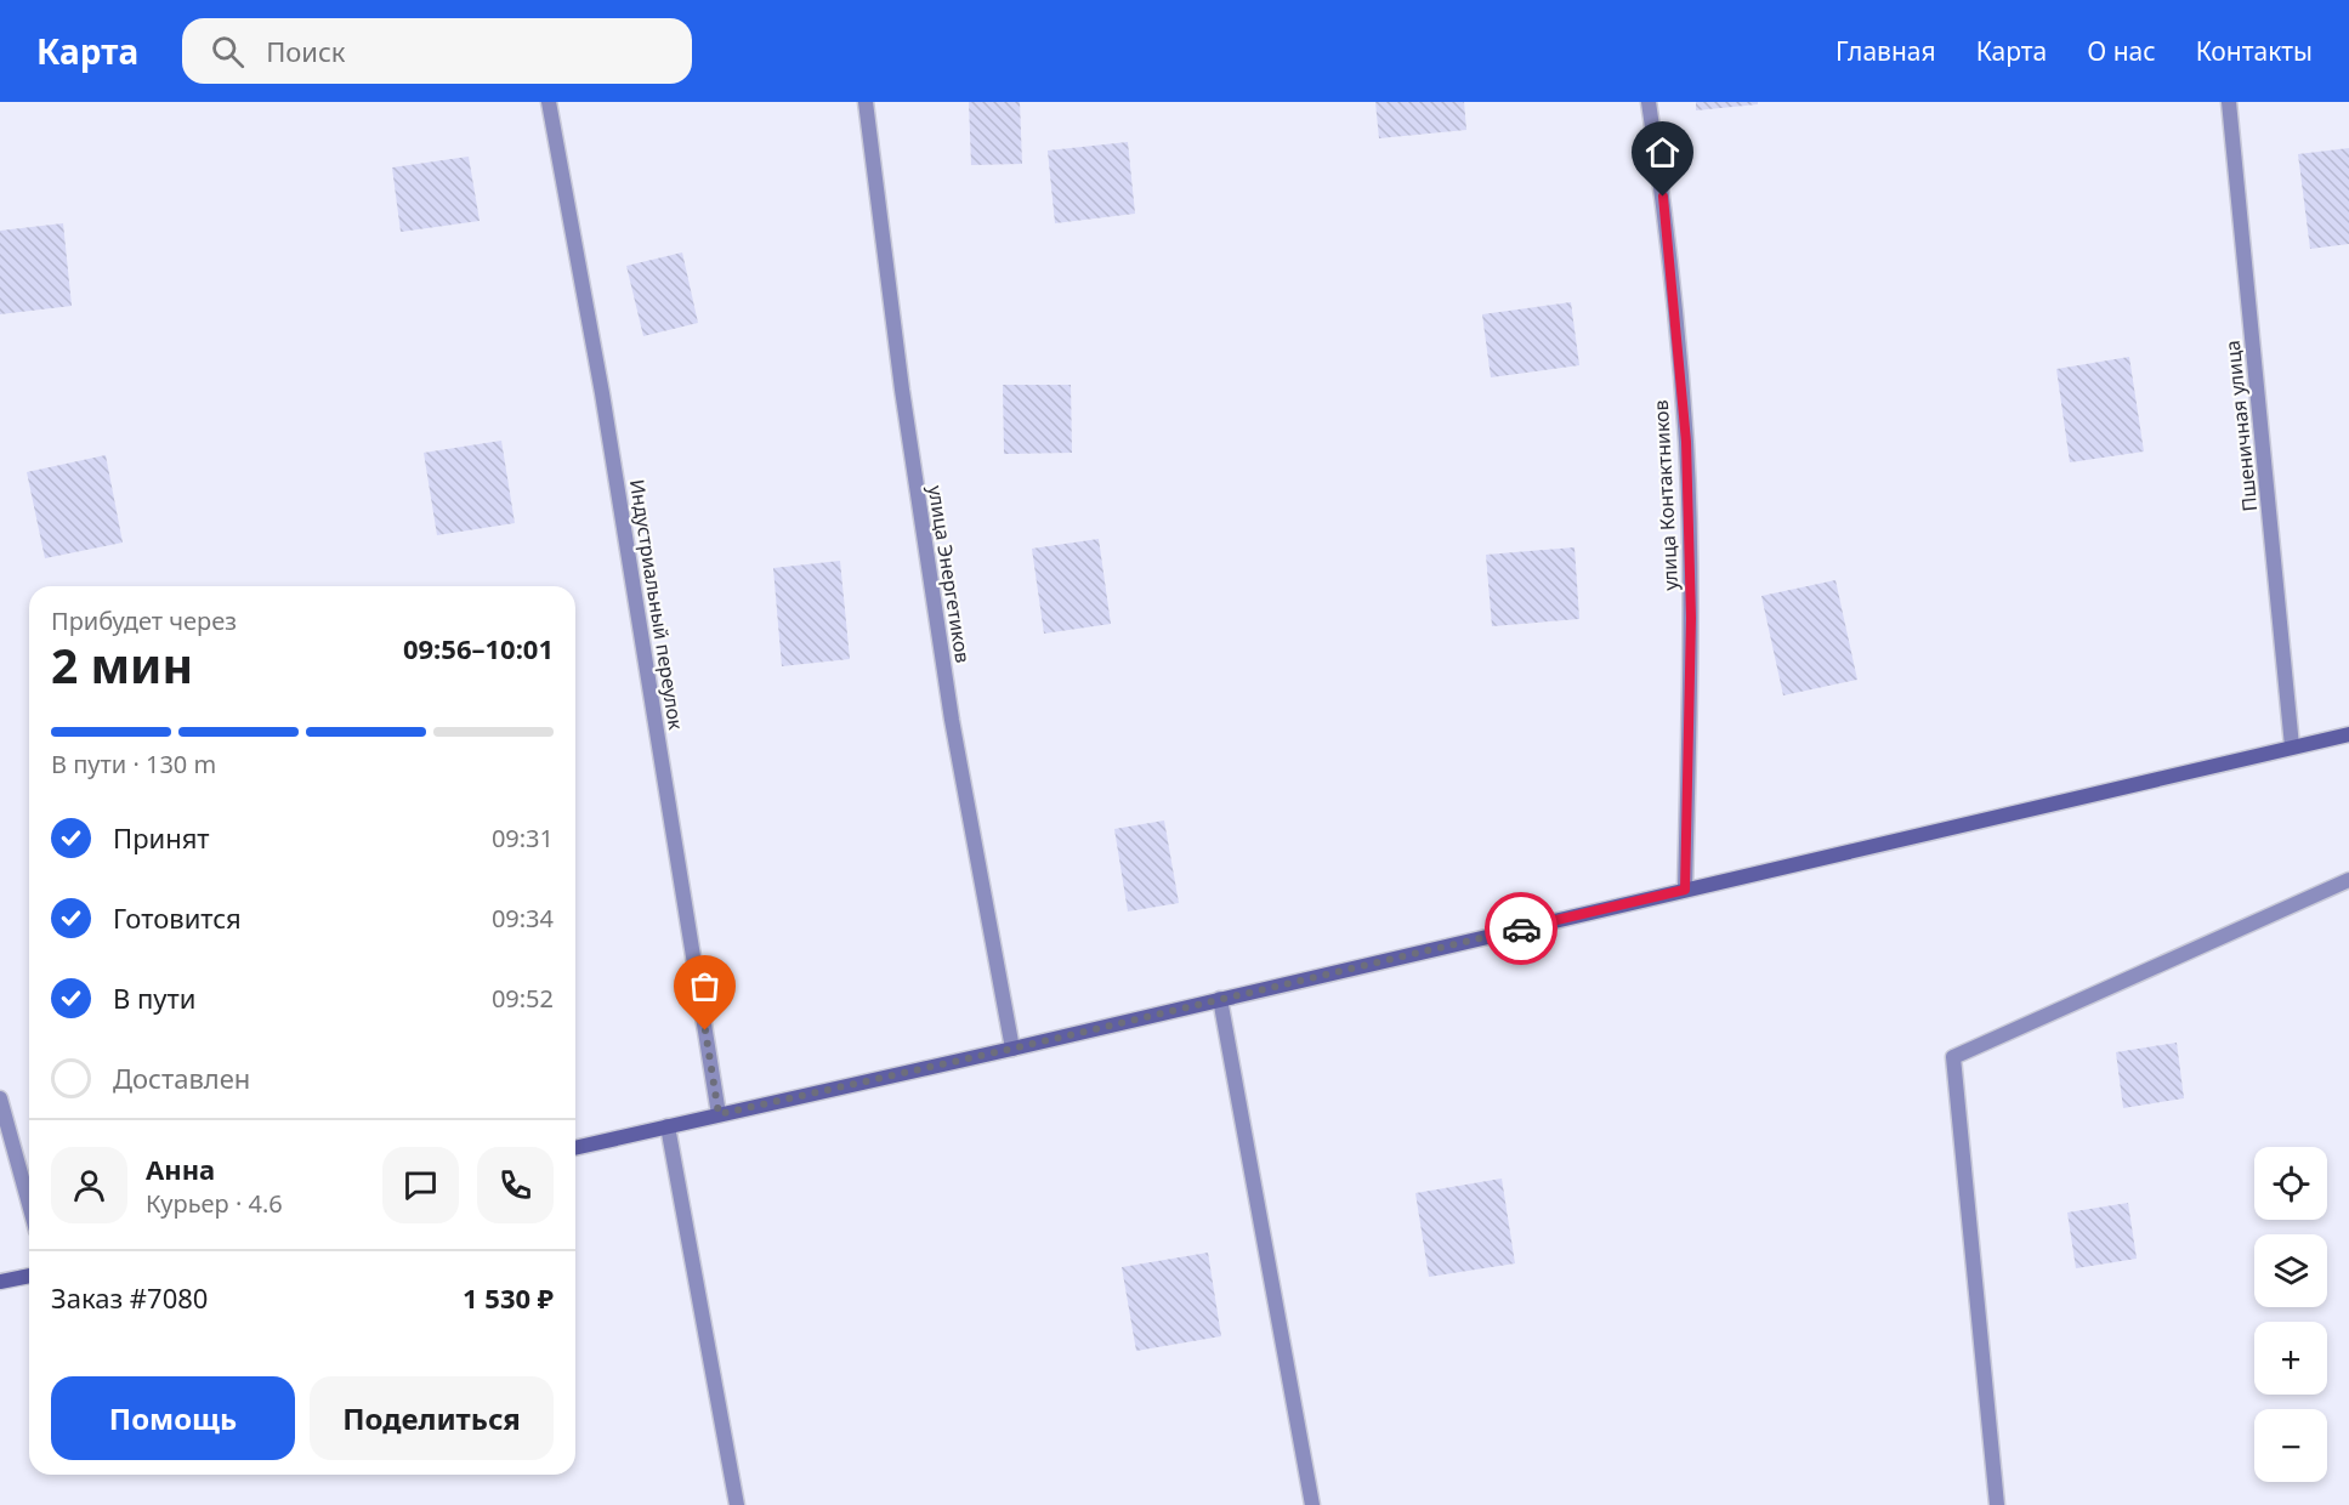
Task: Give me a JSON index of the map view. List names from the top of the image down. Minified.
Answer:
{"streets":{"street":["Пшеничная улица","улица Контактников","улица Энергетиков","Индустриальный переулок"]},"page":{"header":"Карта","search":"Поиск","nav":["Главная","Карта","О нас","Контакты"],"heading":["2 мин","Прибудет через","09:56–10:01"],"panel":["Анна","Курьер · 4.6","Заказ #7080","1 530 ₽"],"bar":"В пути · 130 m","list":[["Принят","09:31"],["Готовится","09:34"],["В пути","09:52"],"Доставлен"],"map_buttons":["+","−"],"buttons":["Помощь","Поделиться"]}}
